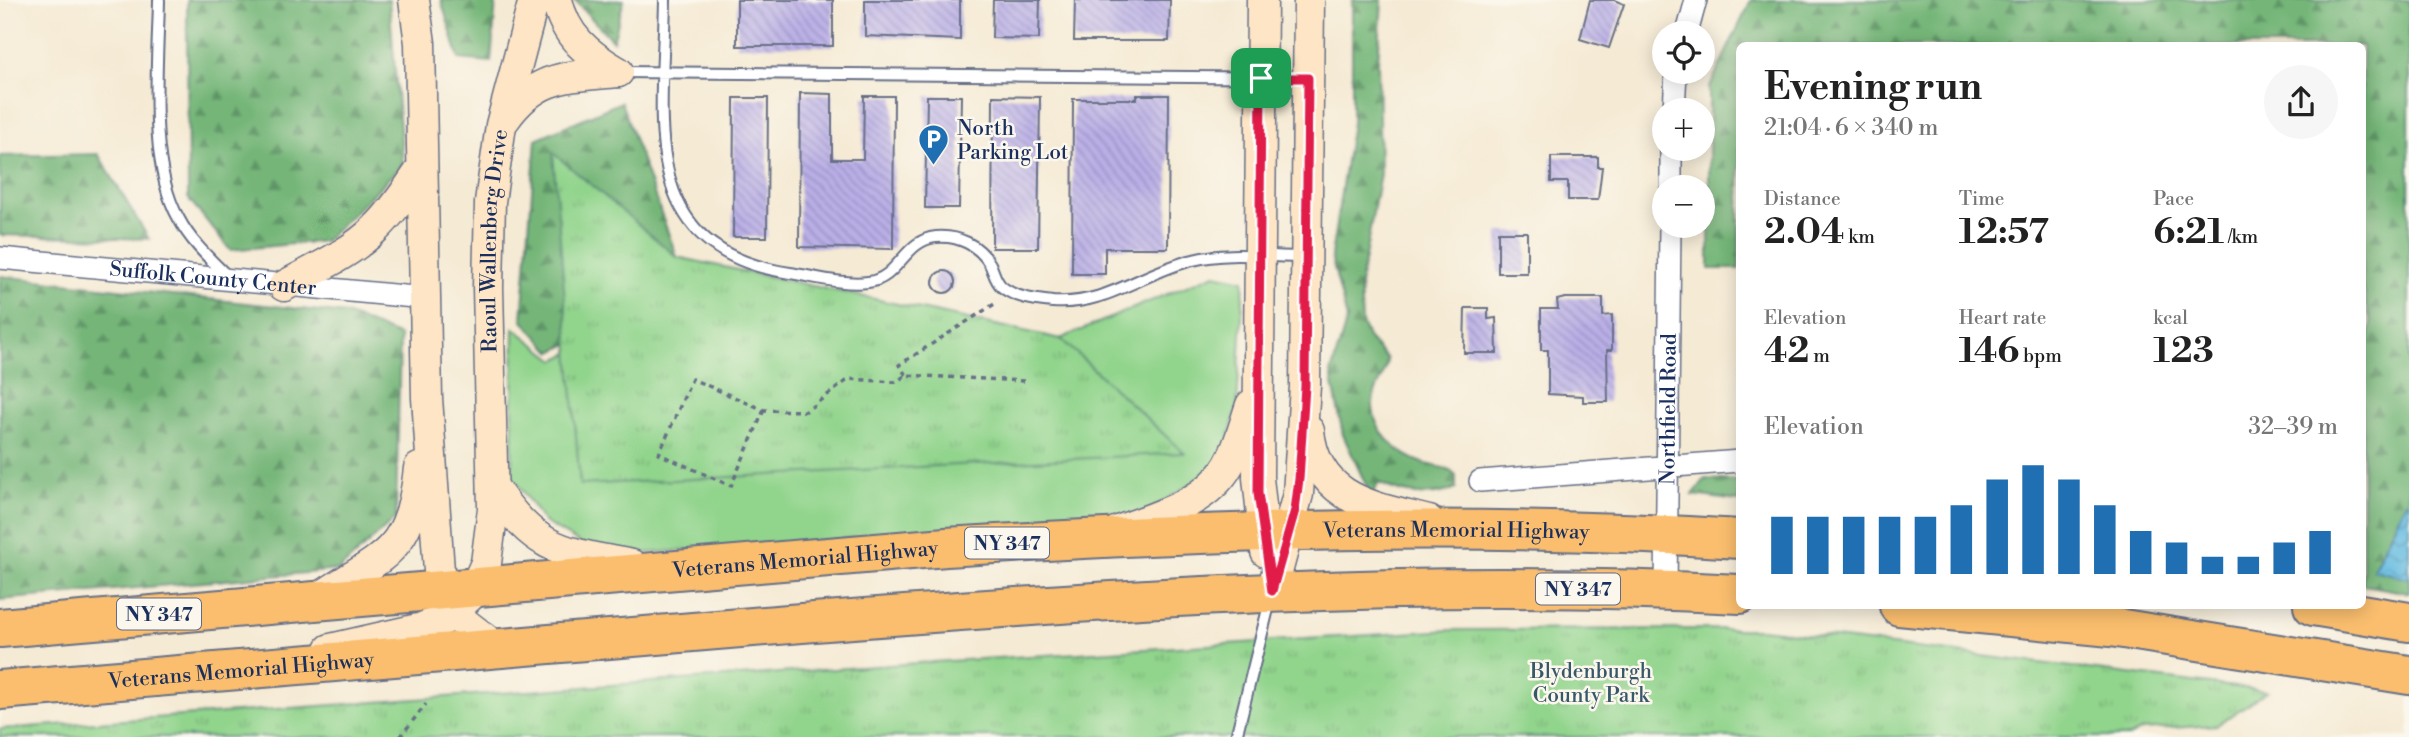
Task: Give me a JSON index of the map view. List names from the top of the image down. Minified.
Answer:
{"streets":{"highway":["Veterans Memorial Highway","NY 347"],"street":["Raoul Wallenberg Drive","Suffolk County Center","Northfield Road"]},"crossings":[["Raoul Wallenberg Drive","Veterans Memorial Highway"],["Northfield Road","Veterans Memorial Highway"]],"parks":["Blydenburgh County Park"],"places":{"parking":["North Parking Lot"]},"page":{"map_buttons":["+","−"],"heading":["Evening run","21:04 · 6 × 340 m"],"stats":[["Distance","2.04 km"],["Time","12:57"],["Pace","6:21 /km"],["Elevation","42 m"],["Heart rate","146 bpm"],["kcal","123"]],"chart":["Elevation","32–39 m"]}}
